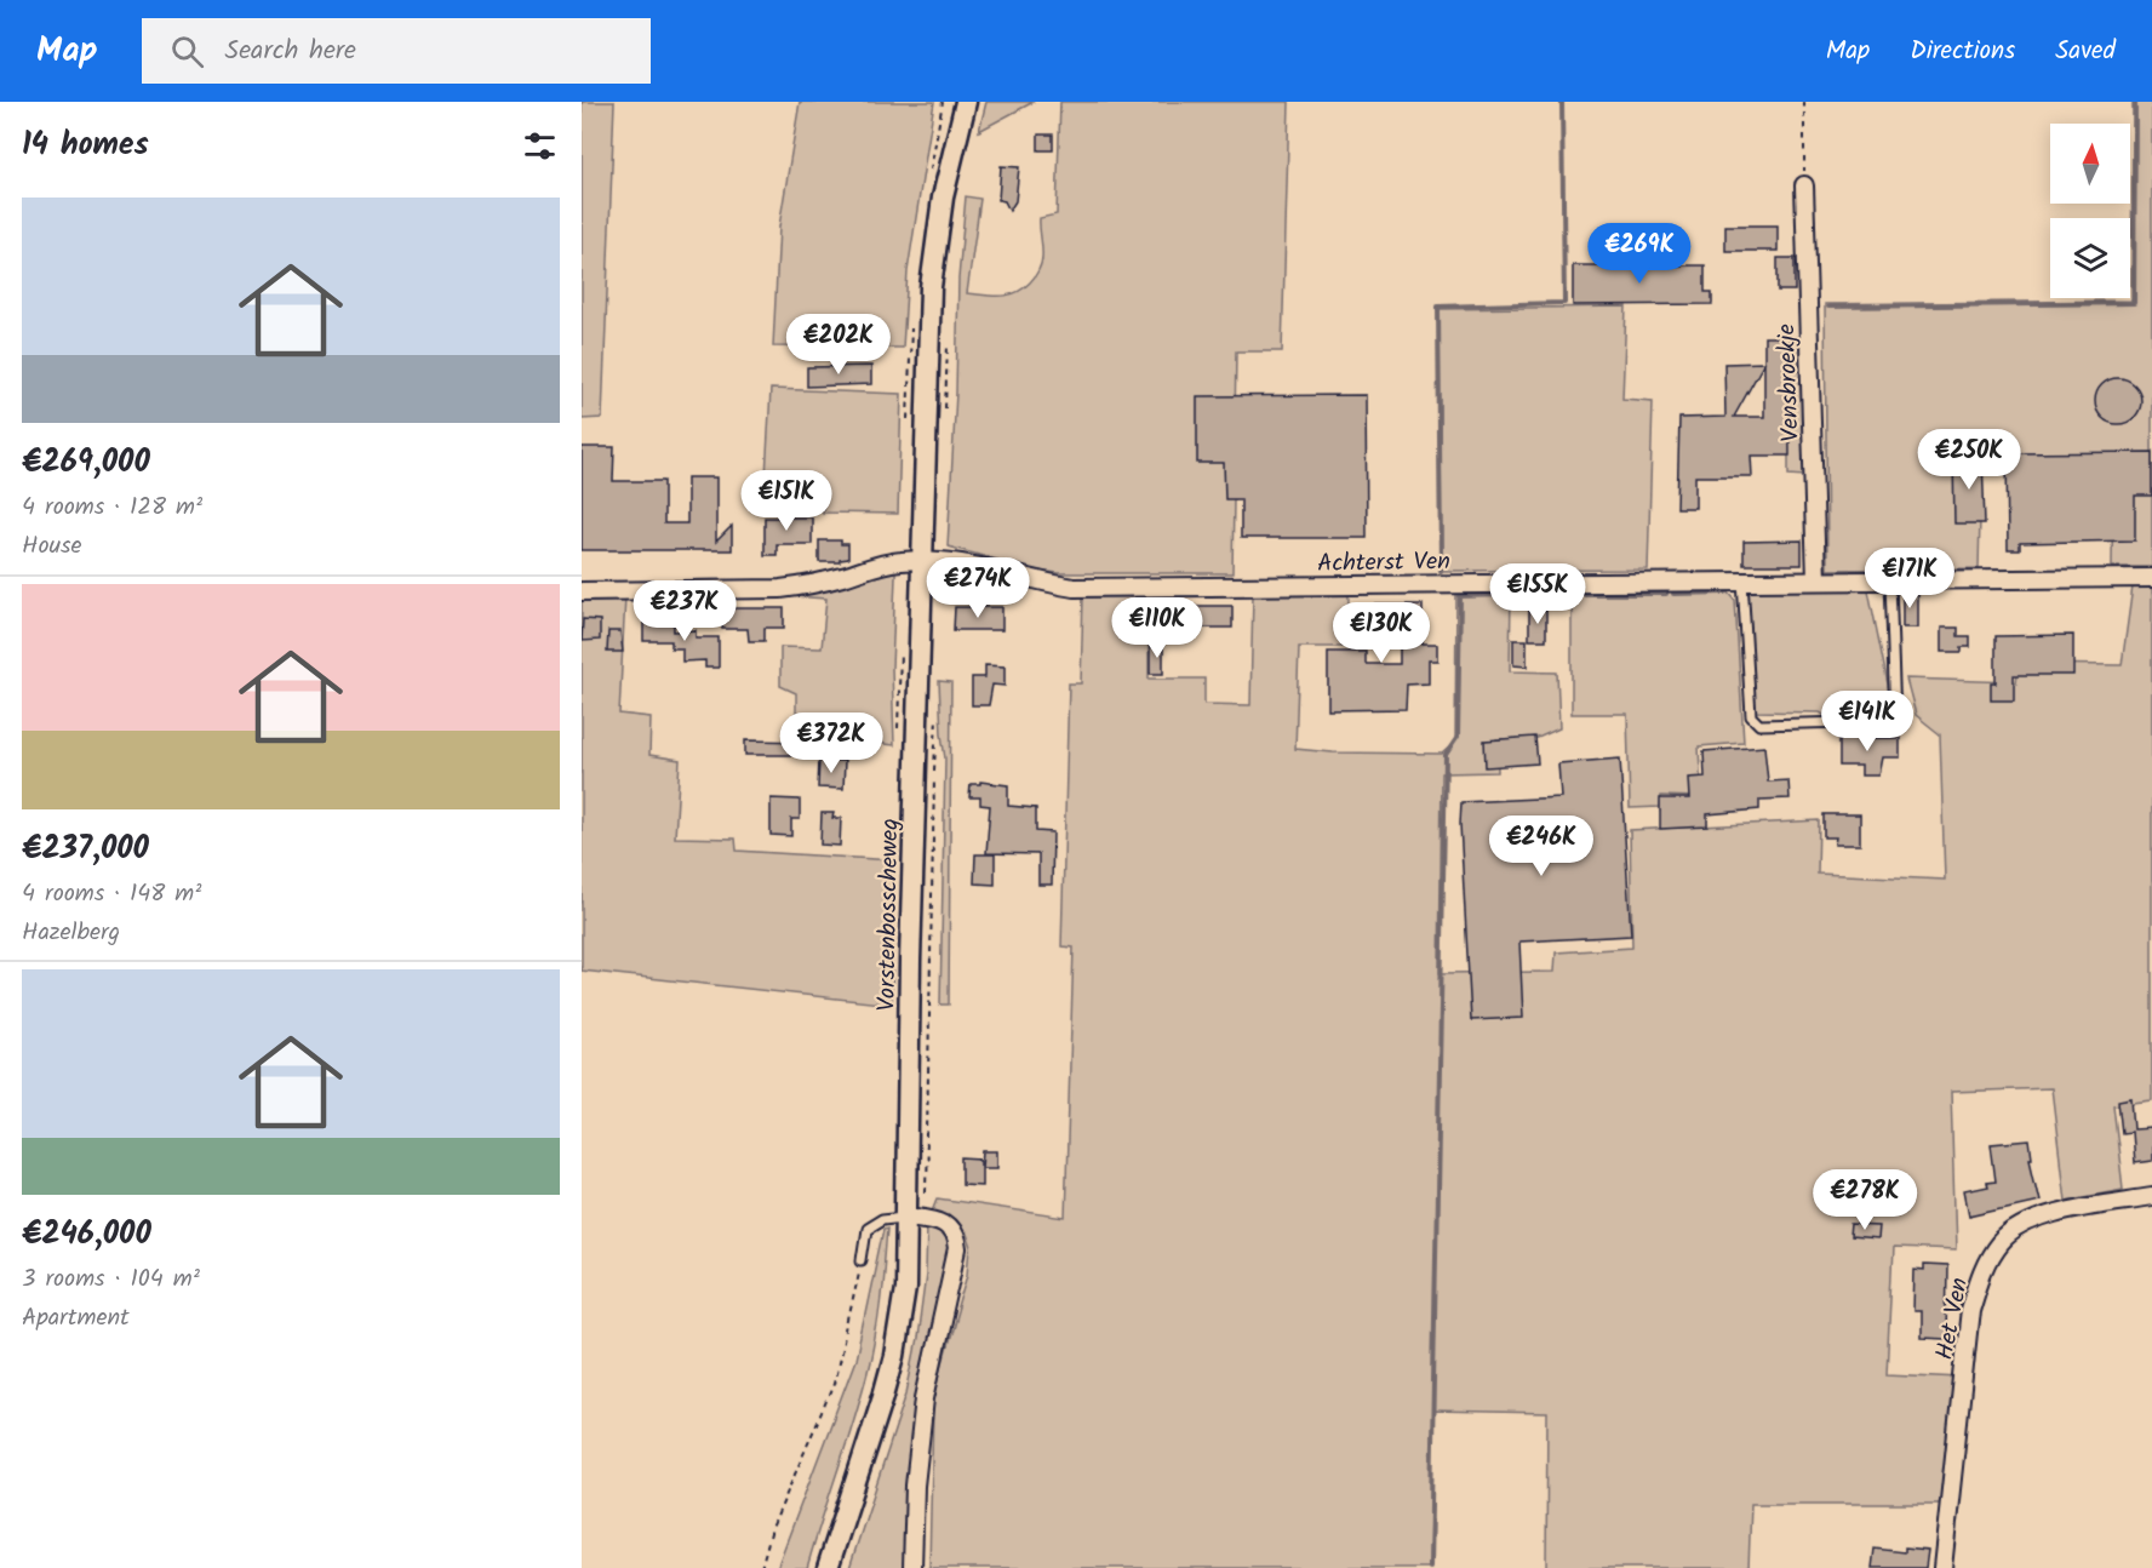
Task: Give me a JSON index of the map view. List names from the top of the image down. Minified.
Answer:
{"streets":{"street":["Vensbroekje","Achterst Ven","Vorstenbosscheweg","Het Ven"]},"crossings":[["Vensbroekje","Achterst Ven"],["Achterst Ven","Vorstenbosscheweg"]],"north":"top","page":{"header":"Map","search":"Search here","nav":["Map","Directions","Saved"],"heading":"14 homes","list":[{"name":"€269,000","note":"4 rooms · 128 m² · House"},{"name":"€237,000","note":"4 rooms · 148 m² · Hazelberg"},{"name":"€246,000","note":"3 rooms · 104 m² · Apartment"}],"price":["€269K","€202K","€250K","€151K","€171K","€274K","€155K","€237K","€110K","€130K","€141K","€372K","€246K","€278K"]}}
